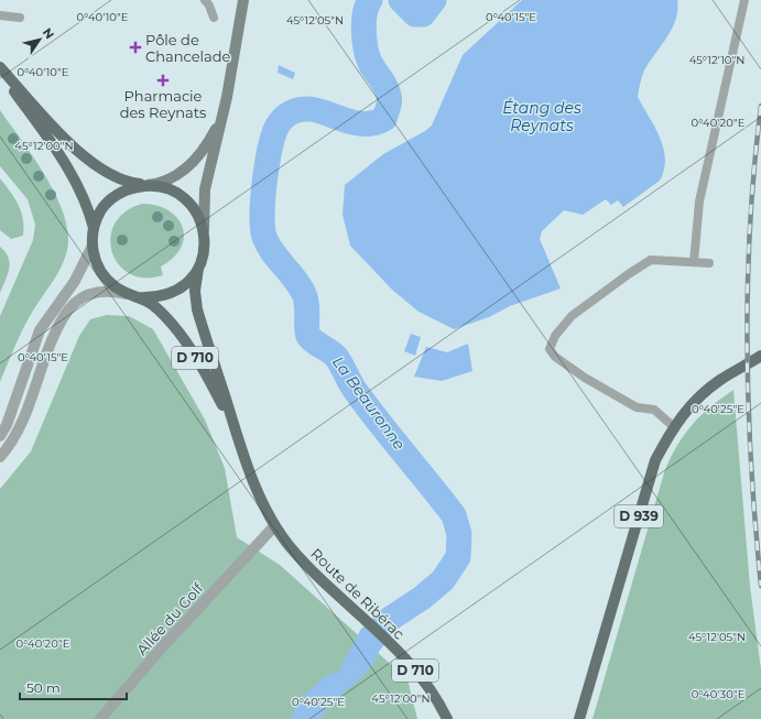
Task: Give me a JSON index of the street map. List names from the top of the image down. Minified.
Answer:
{"streets":{"main road":["D 710","D 939","Route de Ribérac"],"street":["Allée du Golf"]},"crossings":[["Route de Ribérac","Allée du Golf"]],"water":["Étang des Reynats","La Beauronne"],"places":{"health":["Pôle de Chancelade","Pharmacie des Reynats"]},"scale_bar":"50 m","north":"top right","coordinates":["0°40'15\"E","0°40'10\"E","45°12'05\"N","45°12'10\"N","0°40'20\"E","45°12'00\"N","0°40'25\"E","0°40'30\"E"]}
